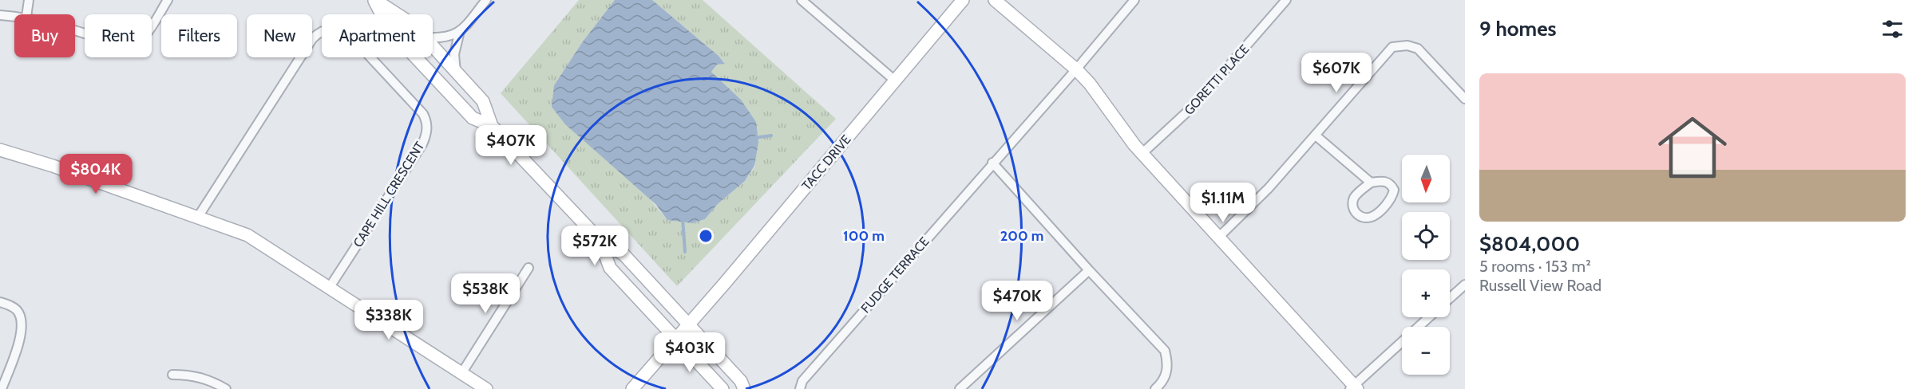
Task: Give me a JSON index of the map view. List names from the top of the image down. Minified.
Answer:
{"streets":{"street":["GORETTI PLACE","TACC DRIVE","CAPE HILL CRESCENT","FUDGE TERRACE"]},"north":"bottom","page":{"heading":"9 homes","chip":["Buy","Rent","Filters","New","Apartment"],"price":["$607K","$407K","$804K","$1.11M","$572K","$538K","$470K","$338K","$403K"],"list":[{"name":"$804,000","note":"5 rooms · 153 m² · Russell View Road"}],"map_buttons":["+","−"]},"rings":["100 m","200 m"]}
